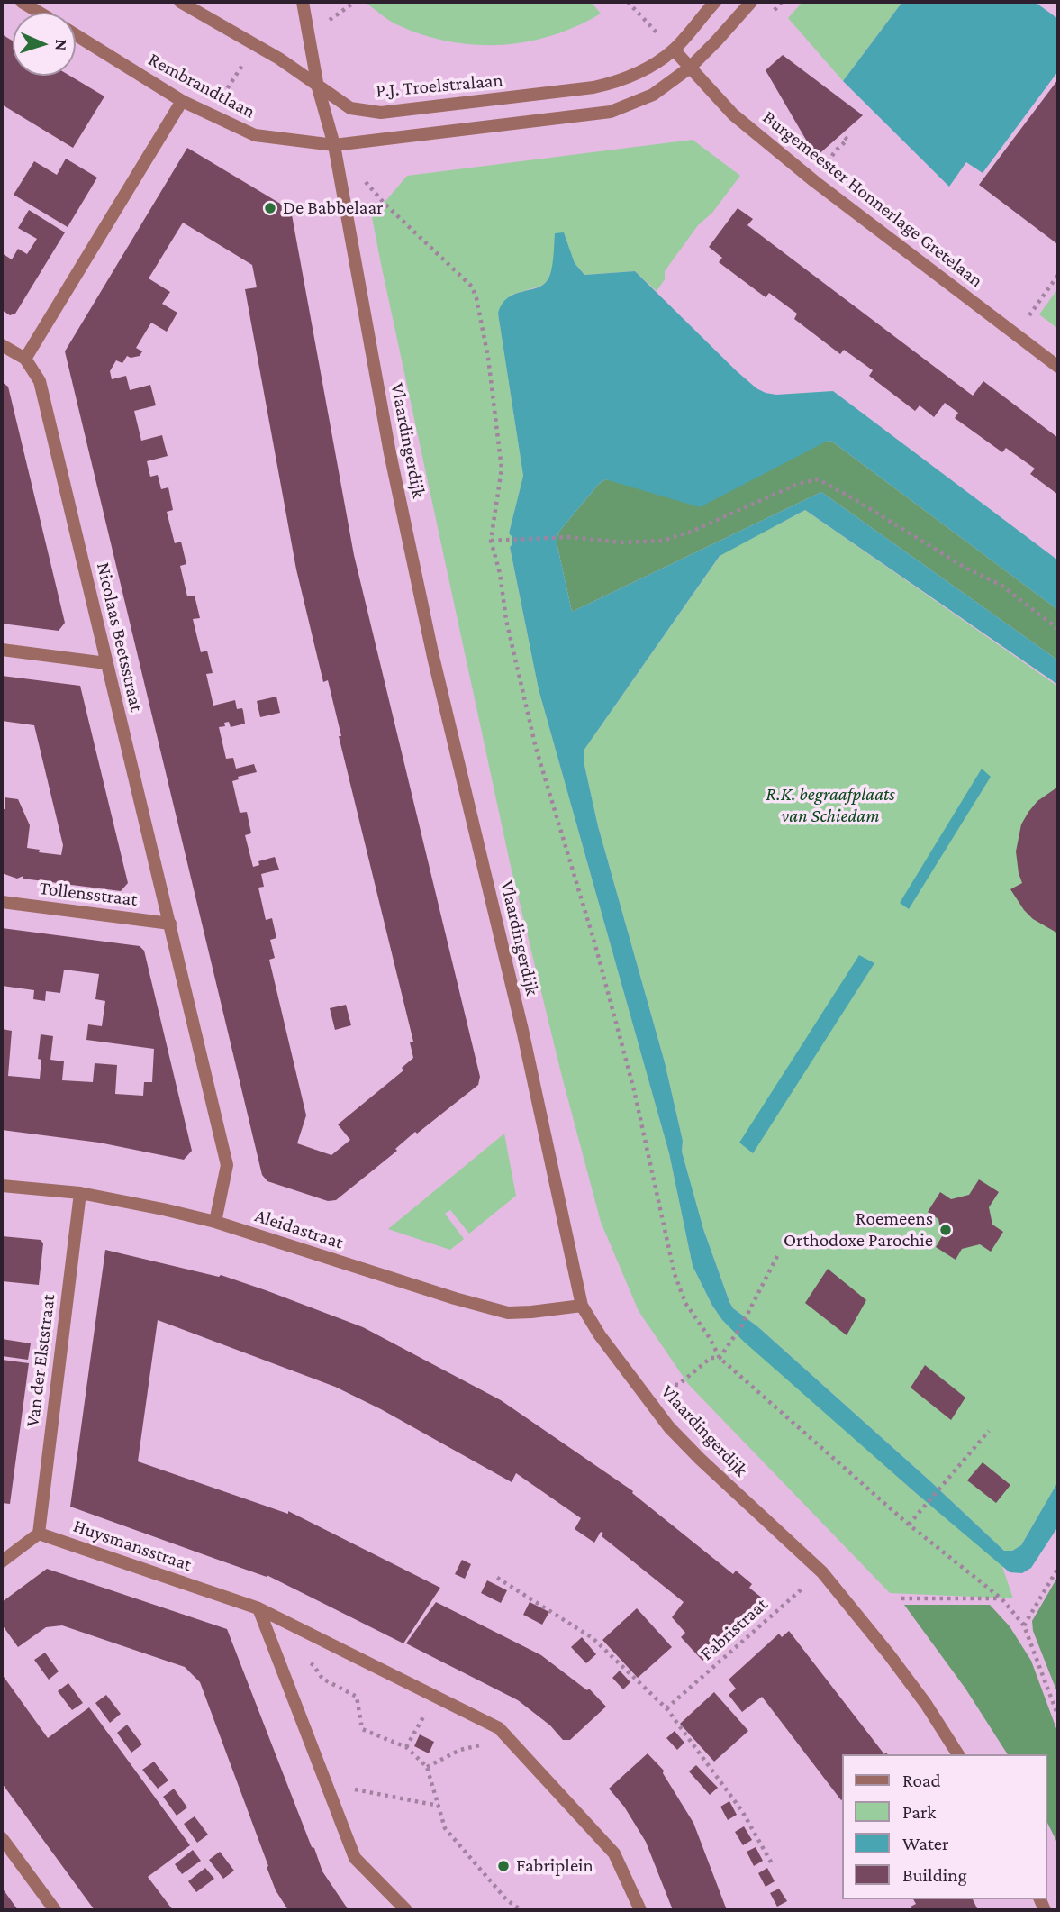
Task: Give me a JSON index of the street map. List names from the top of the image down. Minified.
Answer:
{"streets":{"street":["Rembrandtlaan","P.J. Troelstralaan","Burgemeester Honnerlage Gretelaan","Vlaardingerdijk","Nicolaas Beetsstraat","Tollensstraat","Aleidastraat","Van der Elststraat","Huysmansstraat"],"path":["Fabristraat"]},"crossings":[["Rembrandtlaan","Vlaardingerdijk"],["P.J. Troelstralaan","Burgemeester Honnerlage Gretelaan"],["P.J. Troelstralaan","Vlaardingerdijk"],["Vlaardingerdijk","Aleidastraat"],["Vlaardingerdijk","Fabristraat"],["Nicolaas Beetsstraat","Tollensstraat"],["Nicolaas Beetsstraat","Aleidastraat"],["Aleidastraat","Van der Elststraat"],["Van der Elststraat","Huysmansstraat"]],"parks":["R.K. begraafplaats van Schiedam"],"places":["De Babbelaar","Roemeens Orthodoxe Parochie","Fabriplein"],"legend":["Road","Park","Water","Building"],"north":"right"}
